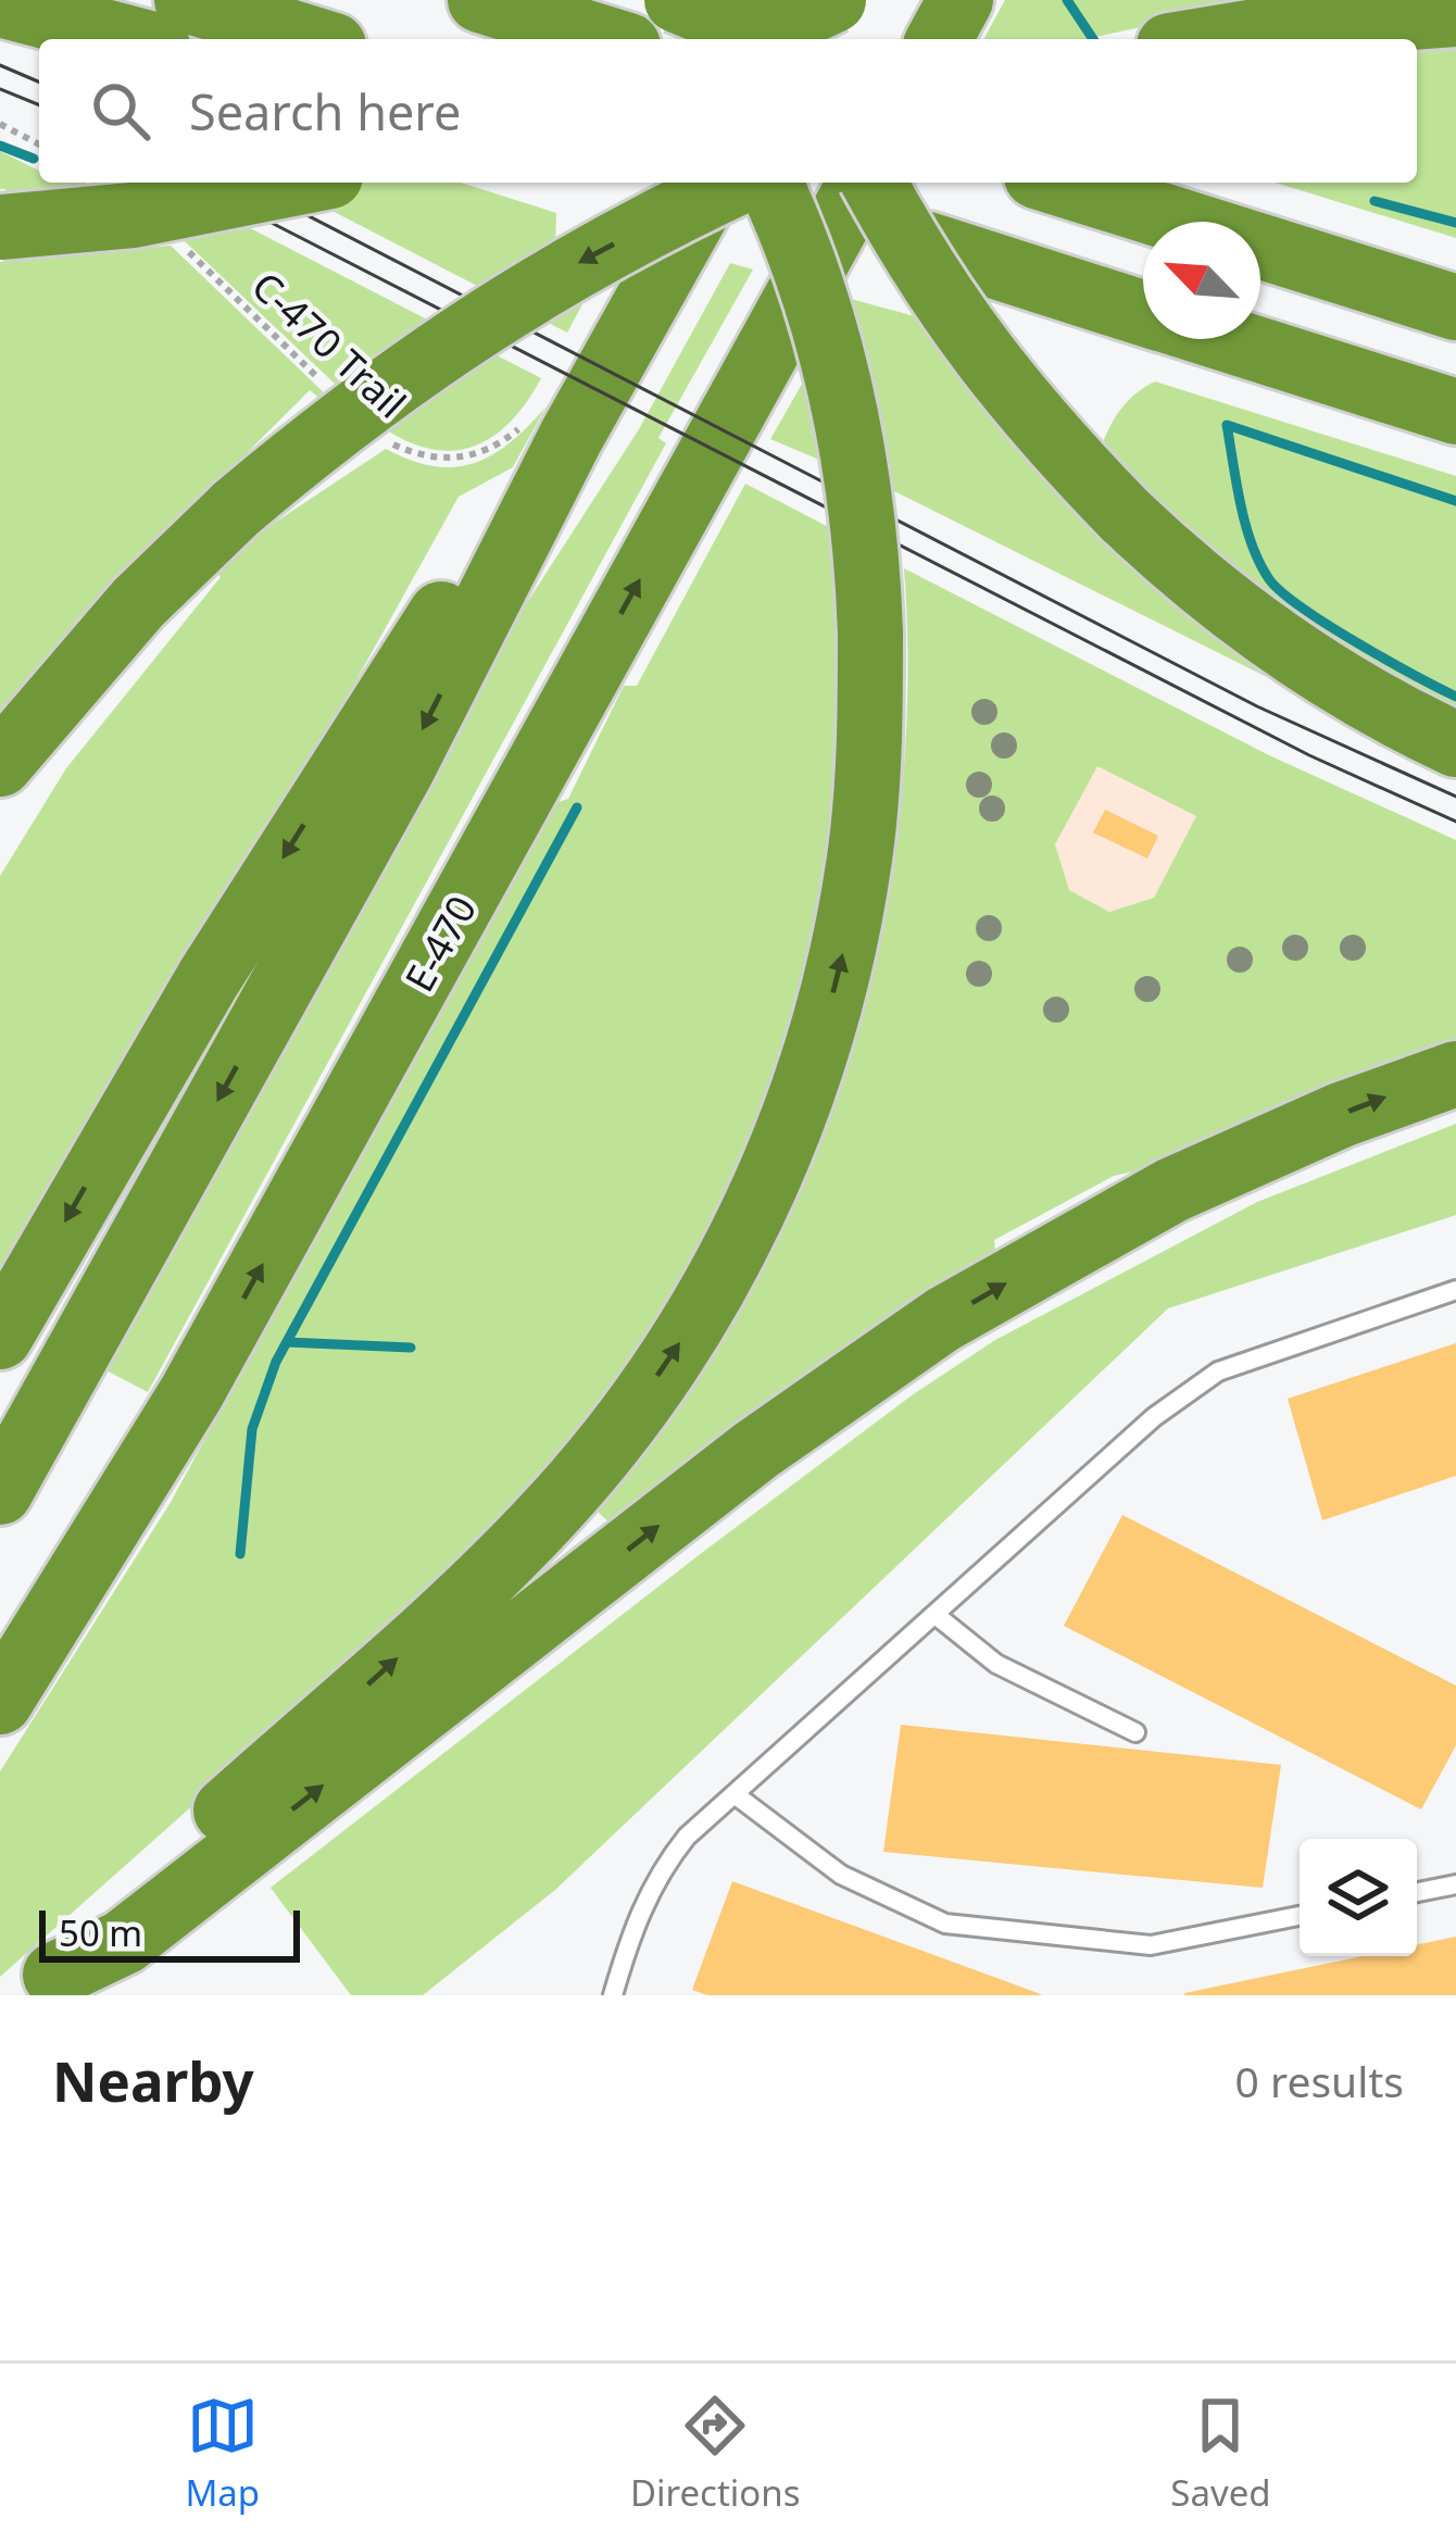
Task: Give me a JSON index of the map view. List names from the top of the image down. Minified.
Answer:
{"streets":{"highway":["E-470"],"path":["C-470 Trail"]},"scale_bar":"50 m","north":"top left","page":{"search":"Search here","scale":"50 m","heading":["Nearby","0 results"],"nav":["Map","Directions","Saved"]}}
